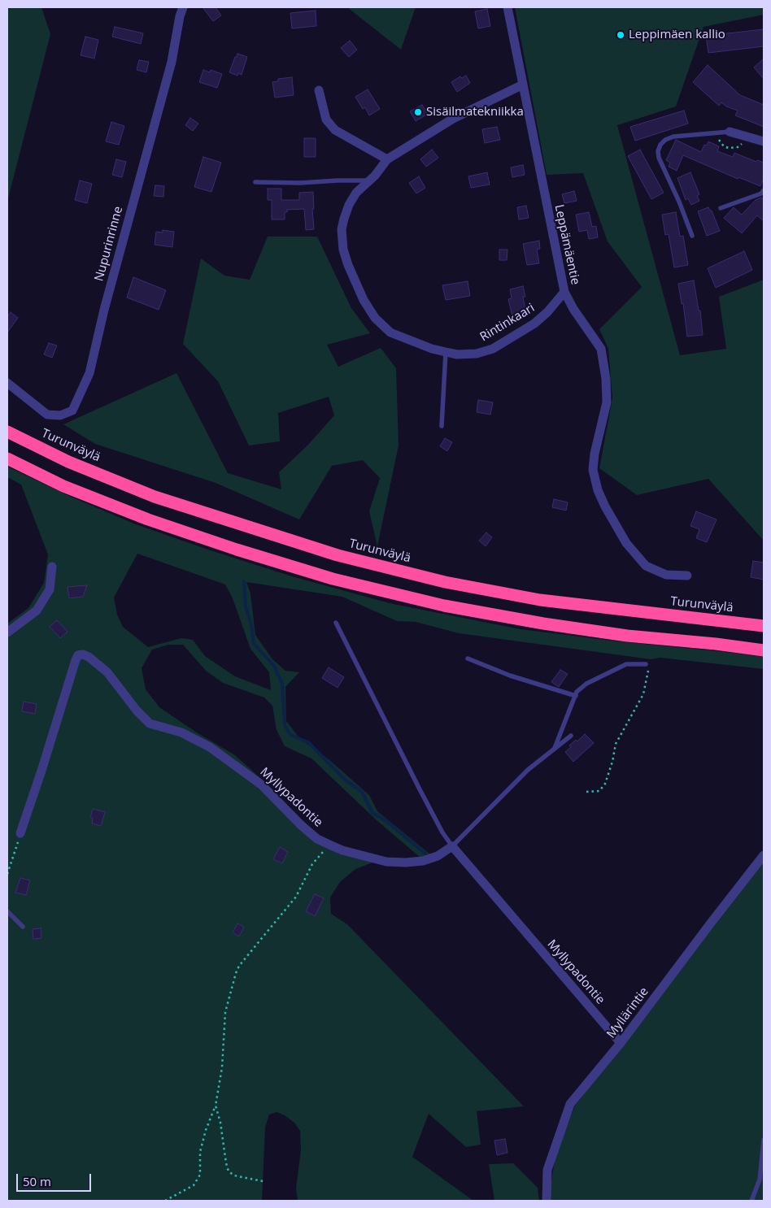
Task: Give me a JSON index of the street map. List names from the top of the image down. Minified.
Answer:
{"streets":{"highway":["Turunväylä"],"street":["Nupurinrinne","Leppämäentie","Rintinkaari","Myllypadontie","Myllärintie"]},"crossings":[["Leppämäentie","Rintinkaari"],["Myllypadontie","Myllärintie"]],"places":["Leppimäen kallio","Sisäilmatekniikka"],"scale_bar":"50 m"}
